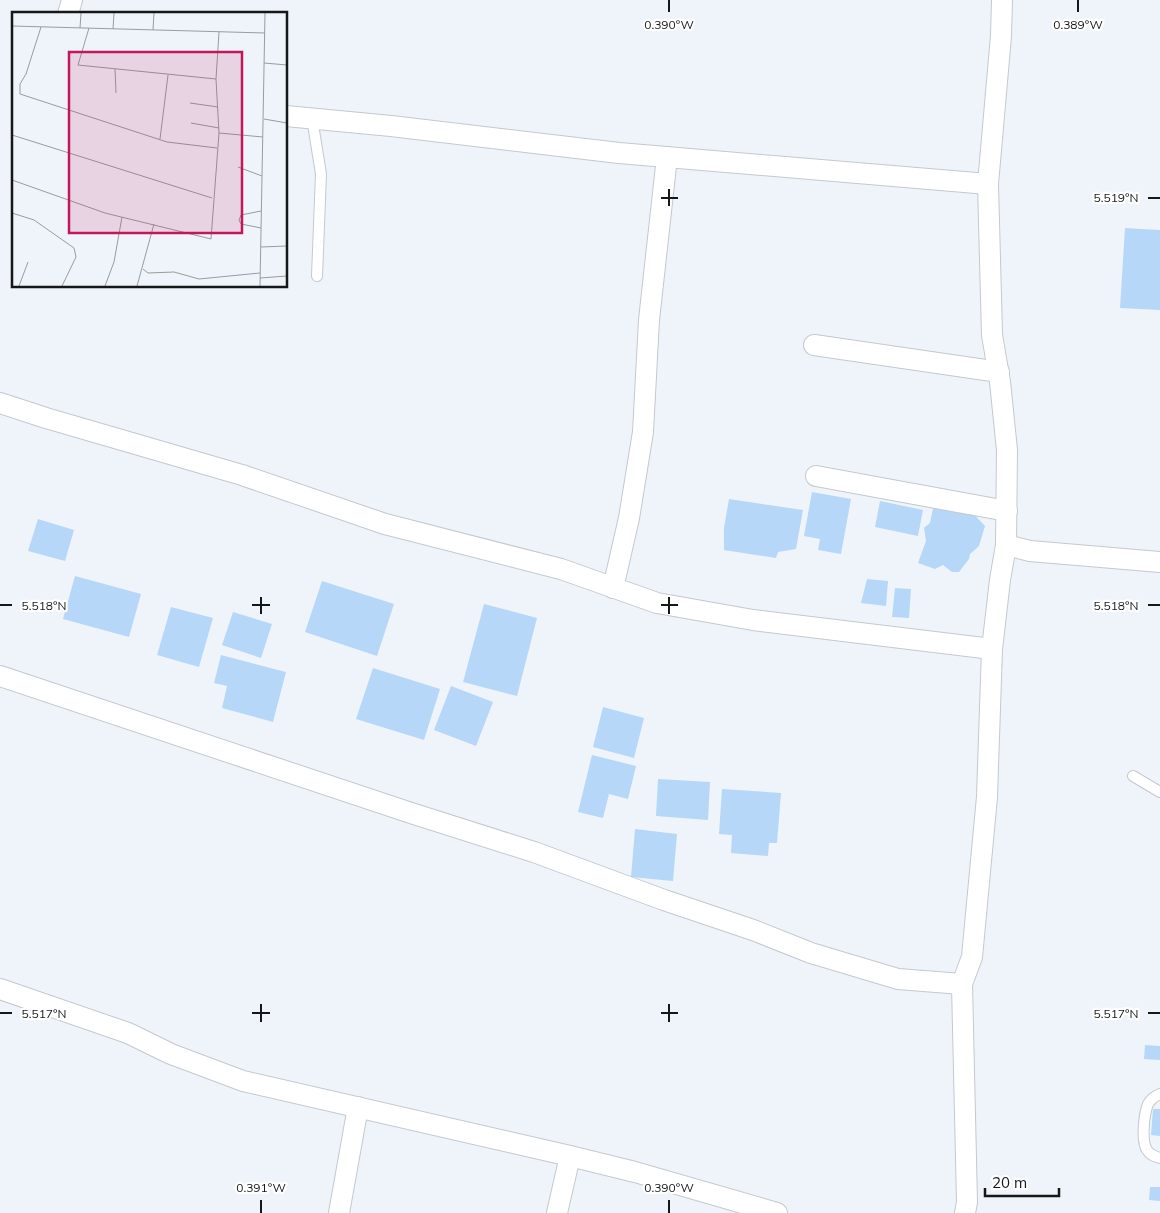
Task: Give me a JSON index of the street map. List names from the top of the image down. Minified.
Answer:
{"scale_bar":"20 m","coordinates":["0.390°W","0.389°W","5.519°N","5.518°N","5.517°N","0.391°W"]}
